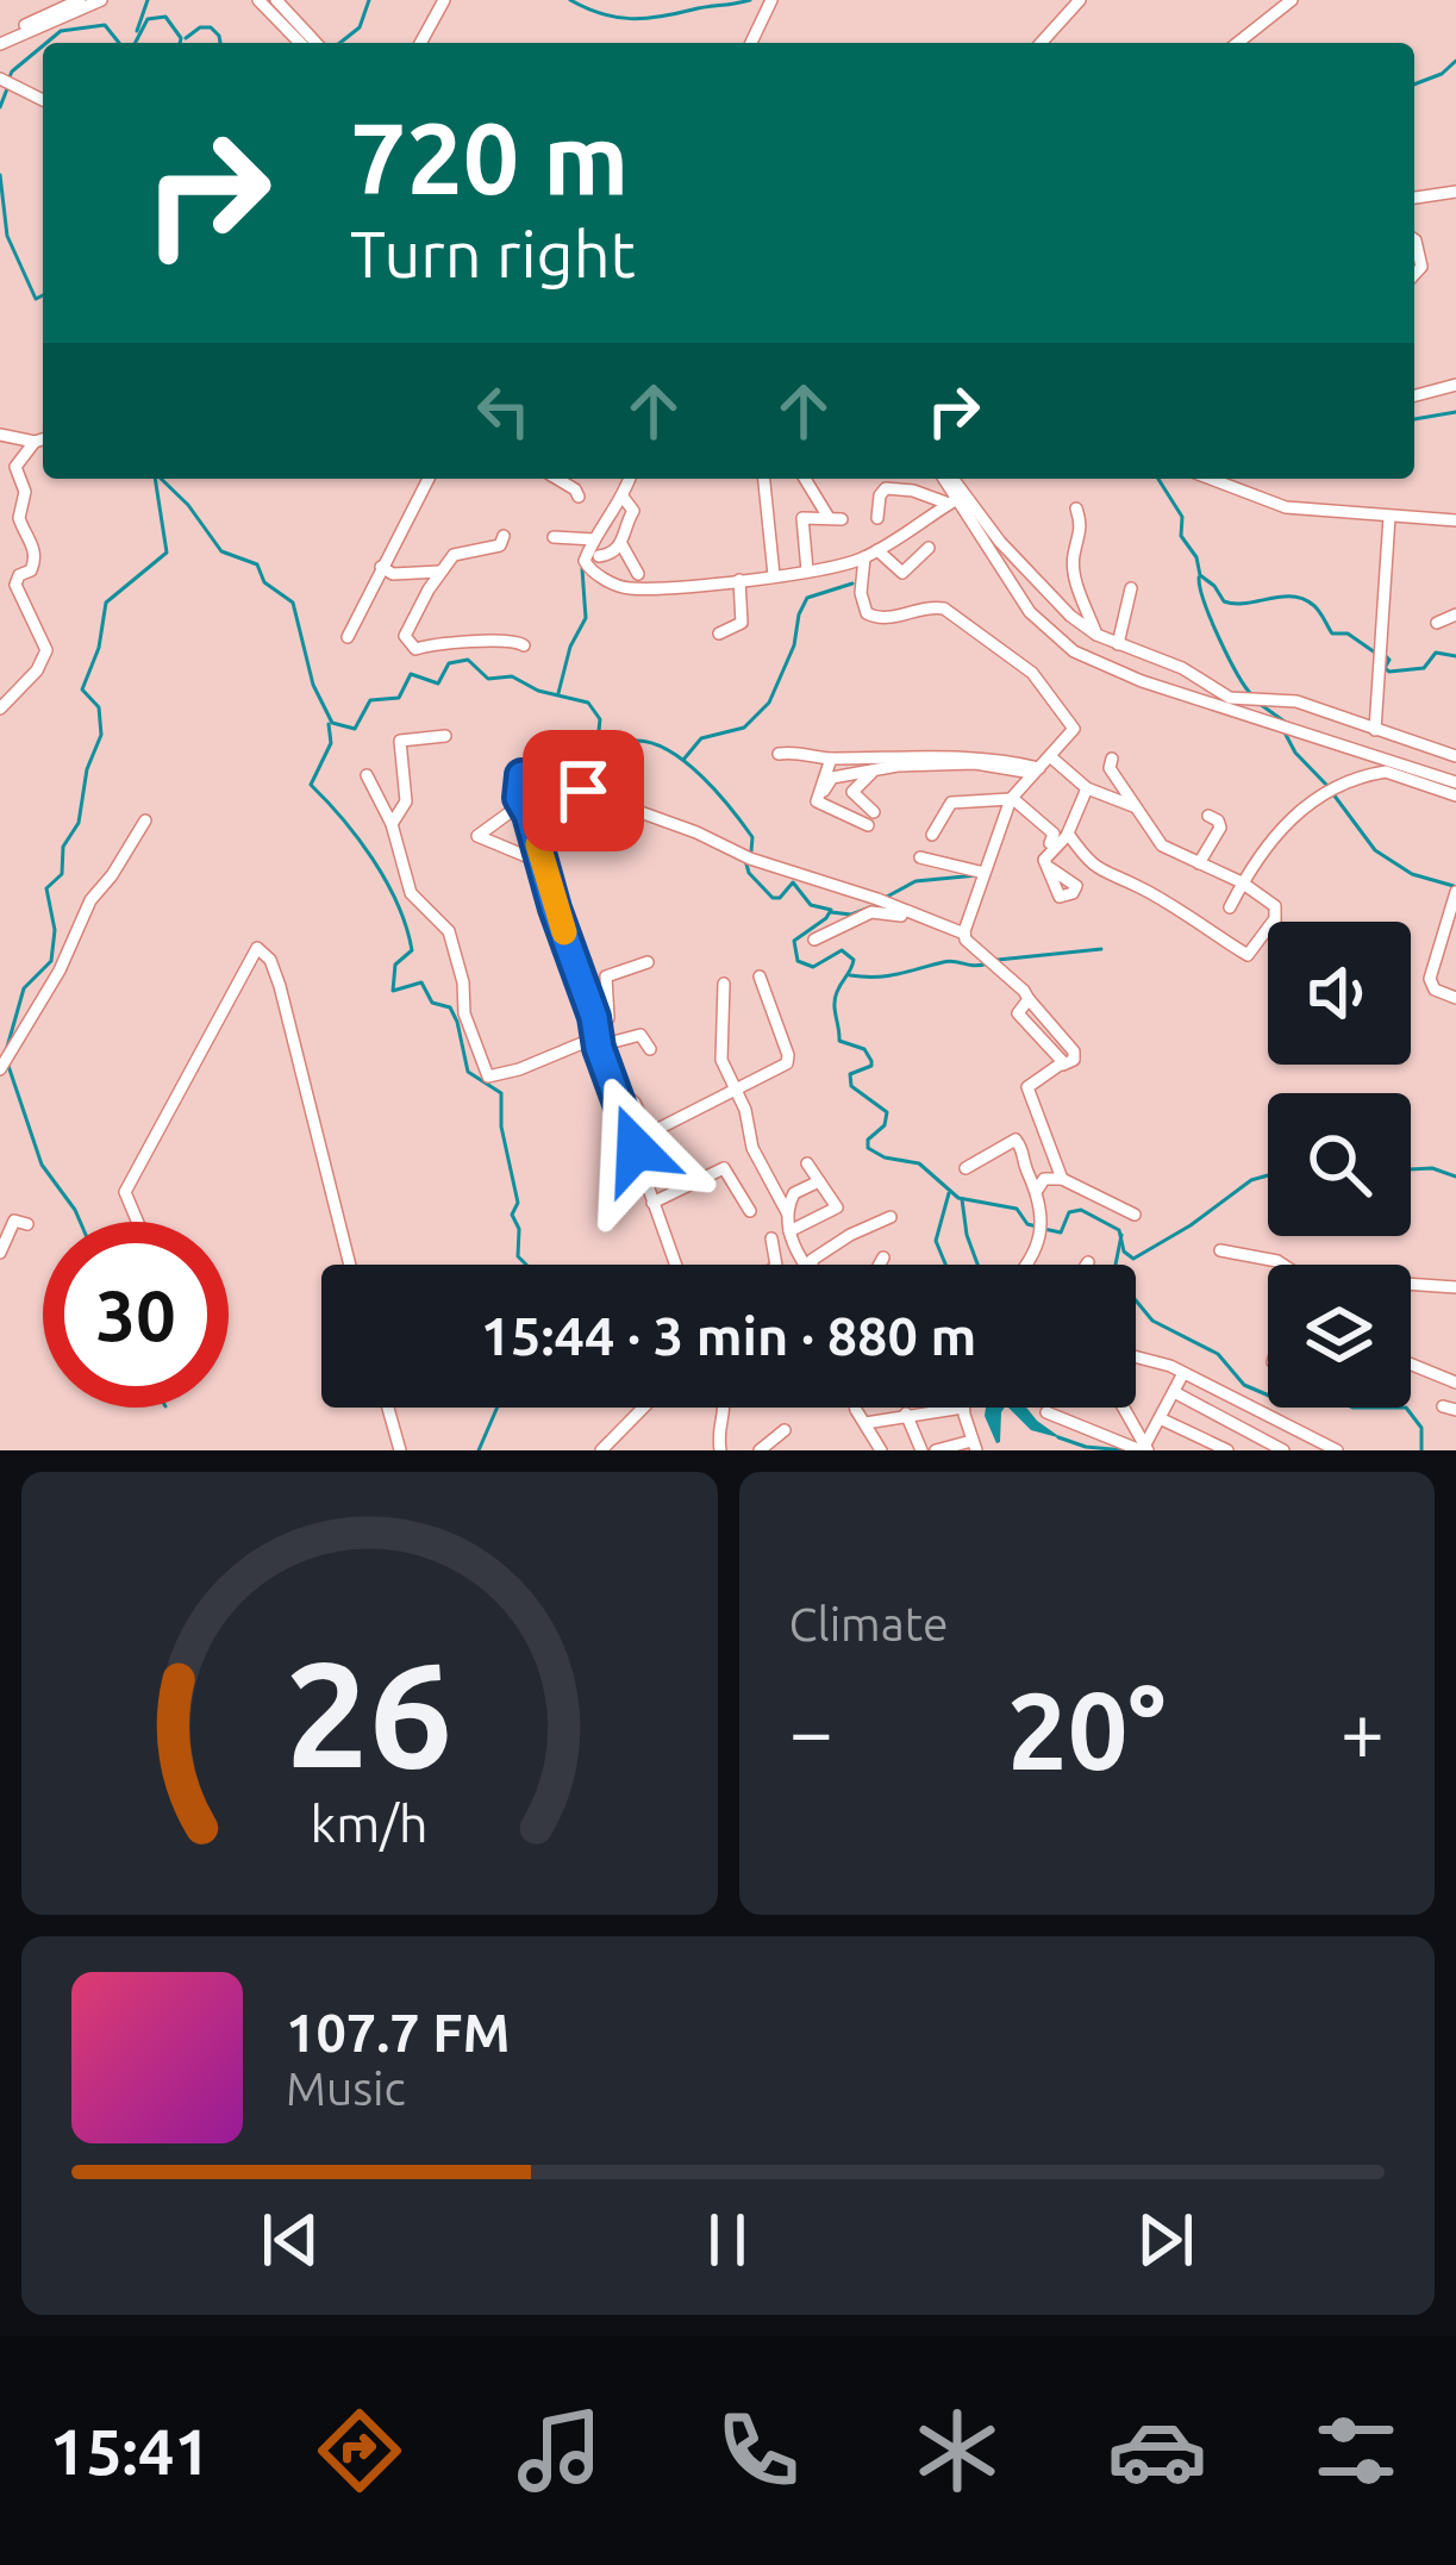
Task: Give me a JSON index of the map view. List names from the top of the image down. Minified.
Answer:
{"page":{"turn":["720 m","Turn right"],"limit":"30","trip":"15:44 · 3 min · 880 m","tile":"Climate","heat":["−","20°","+"],"song":["107.7 FM","Music"],"tabs":"15:41","gauge":["26","km/h"]}}
